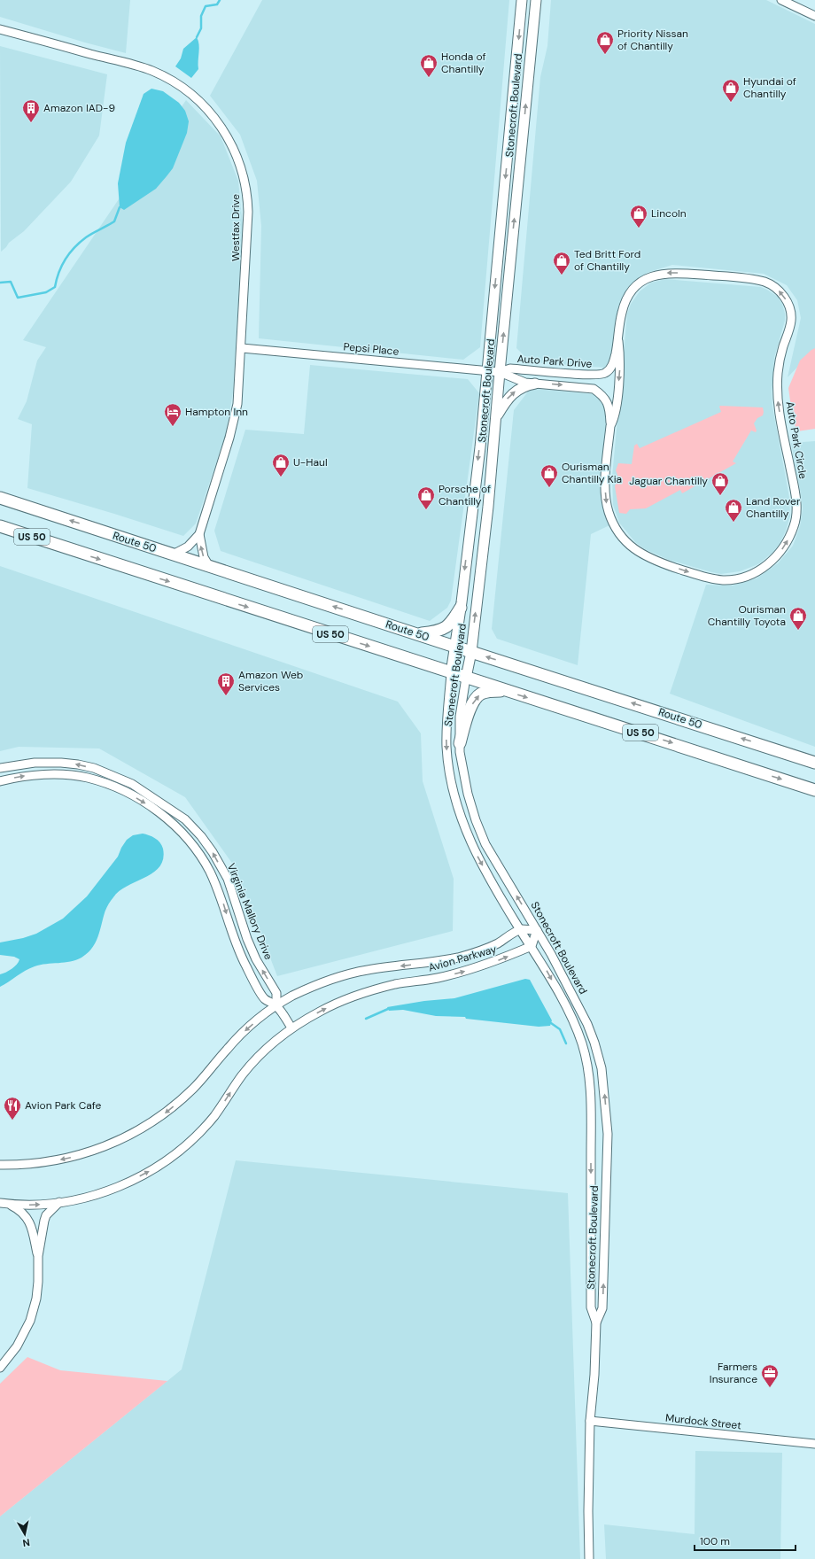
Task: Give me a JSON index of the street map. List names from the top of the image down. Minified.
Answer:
{"streets":{"highway":["US 50","Route 50"],"main road":["Stonecroft Boulevard"],"street":["Westfax Drive","Pepsi Place","Auto Park Drive","Auto Park Circle","Virginia Mallory Drive","Avion Parkway","Murdock Street"]},"crossings":[["Stonecroft Boulevard","Pepsi Place"],["Stonecroft Boulevard","Auto Park Drive"],["Stonecroft Boulevard","US 50"],["Stonecroft Boulevard","Route 50"],["Stonecroft Boulevard","Avion Parkway"],["Stonecroft Boulevard","Murdock Street"],["Westfax Drive","Pepsi Place"],["Westfax Drive","Route 50"],["Pepsi Place","Auto Park Drive"],["Auto Park Drive","Auto Park Circle"],["Virginia Mallory Drive","Avion Parkway"]],"places":{"shop":["Priority Nissan of Chantilly","Honda of Chantilly","Hyundai of Chantilly","Lincoln","Ted Britt Ford of Chantilly","U-Haul","Ourisman Chantilly Kia","Jaguar Chantilly","Porsche of Chantilly","Land Rover Chantilly","Ourisman Chantilly Toyota"],"building":["Amazon IAD-9","Amazon Web Services"],"hotel":["Hampton Inn"],"restaurant":["Avion Park Cafe"],"office":["Farmers Insurance"]},"scale_bar":"100 m","north":"bottom"}
